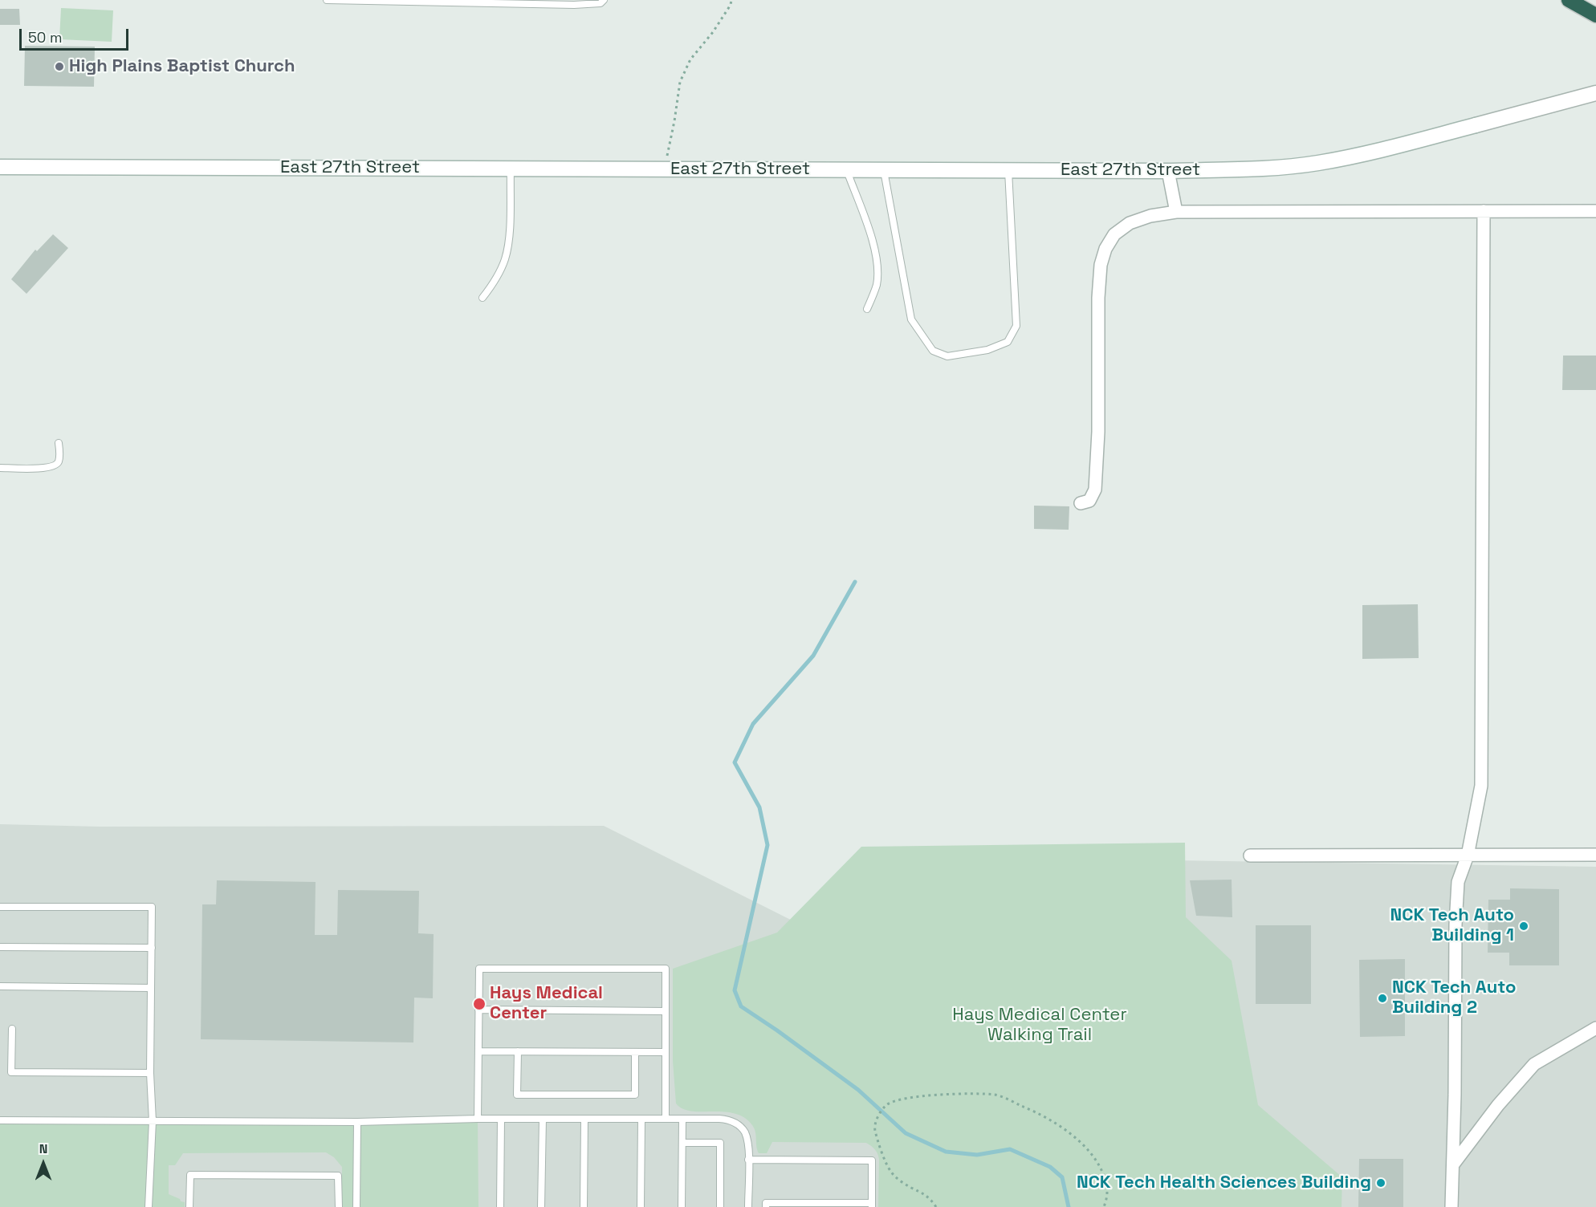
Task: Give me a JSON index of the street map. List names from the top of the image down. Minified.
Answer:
{"streets":{"main road":["East 27th Street"]},"parks":["Hays Medical Center Walking Trail"],"places":["High Plains Baptist Church","NCK Tech Auto Building 1","NCK Tech Auto Building 2","Hays Medical Center","NCK Tech Health Sciences Building"],"scale_bar":"50 m","north":"top"}
